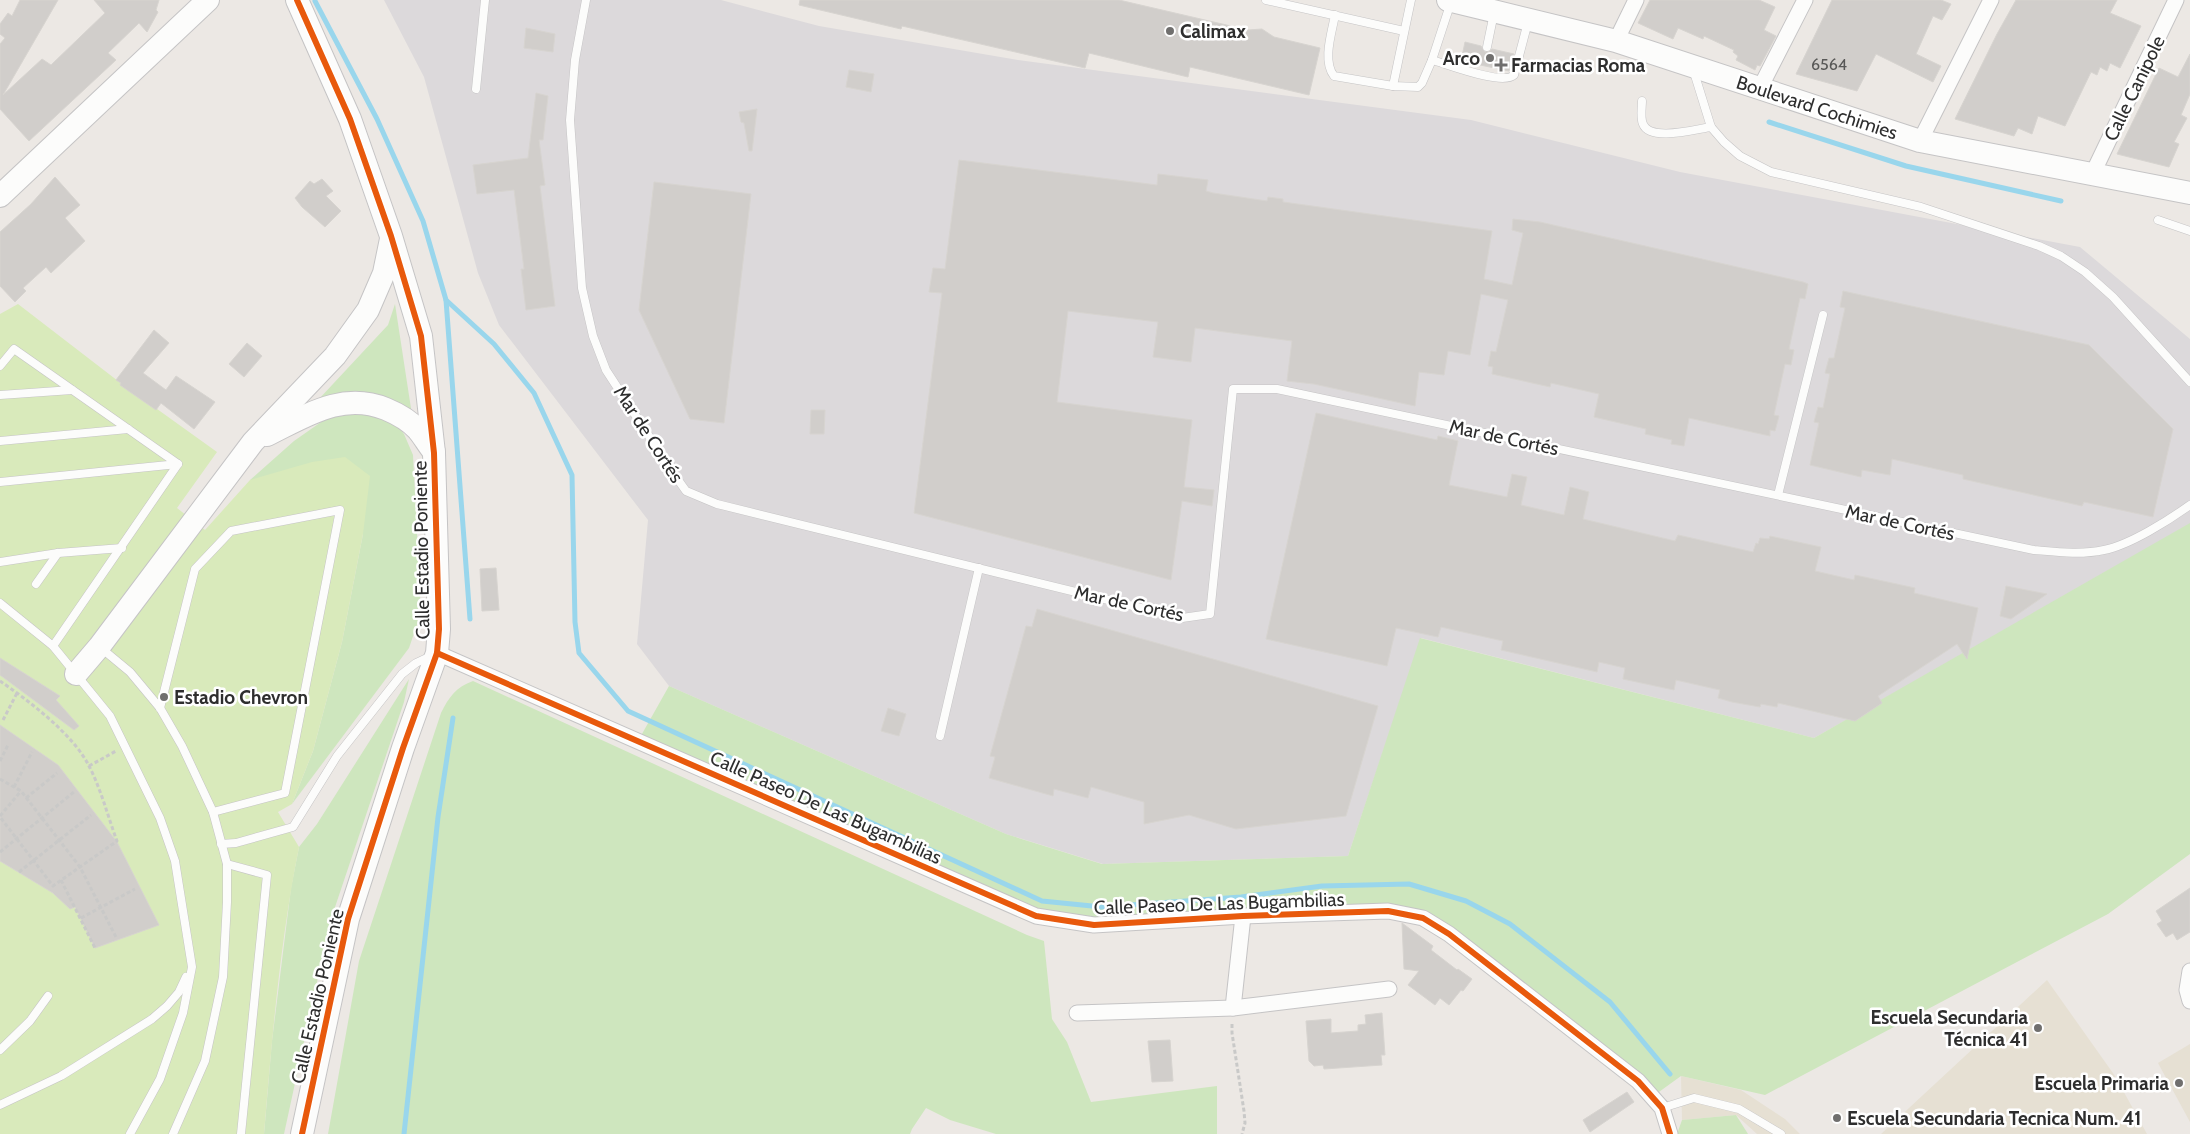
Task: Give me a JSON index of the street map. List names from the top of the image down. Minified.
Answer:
{"streets":{"street":["Calle Canipole","Boulevard Cochimies","Calle Estadio Poniente","Calle Paseo De Las Bugambilias"],"lane":["Mar de Cortés"]},"crossings":[["Calle Canipole","Boulevard Cochimies"],["Calle Estadio Poniente","Calle Paseo De Las Bugambilias"]],"places":{"other":["Calimax","Arco","Estadio Chevron","Escuela Secundaria Técnica 41","Escuela Primaria","Escuela Secundaria Tecnica Num. 41"],"health":["Farmacias Roma"]},"house_numbers":["6564"]}
